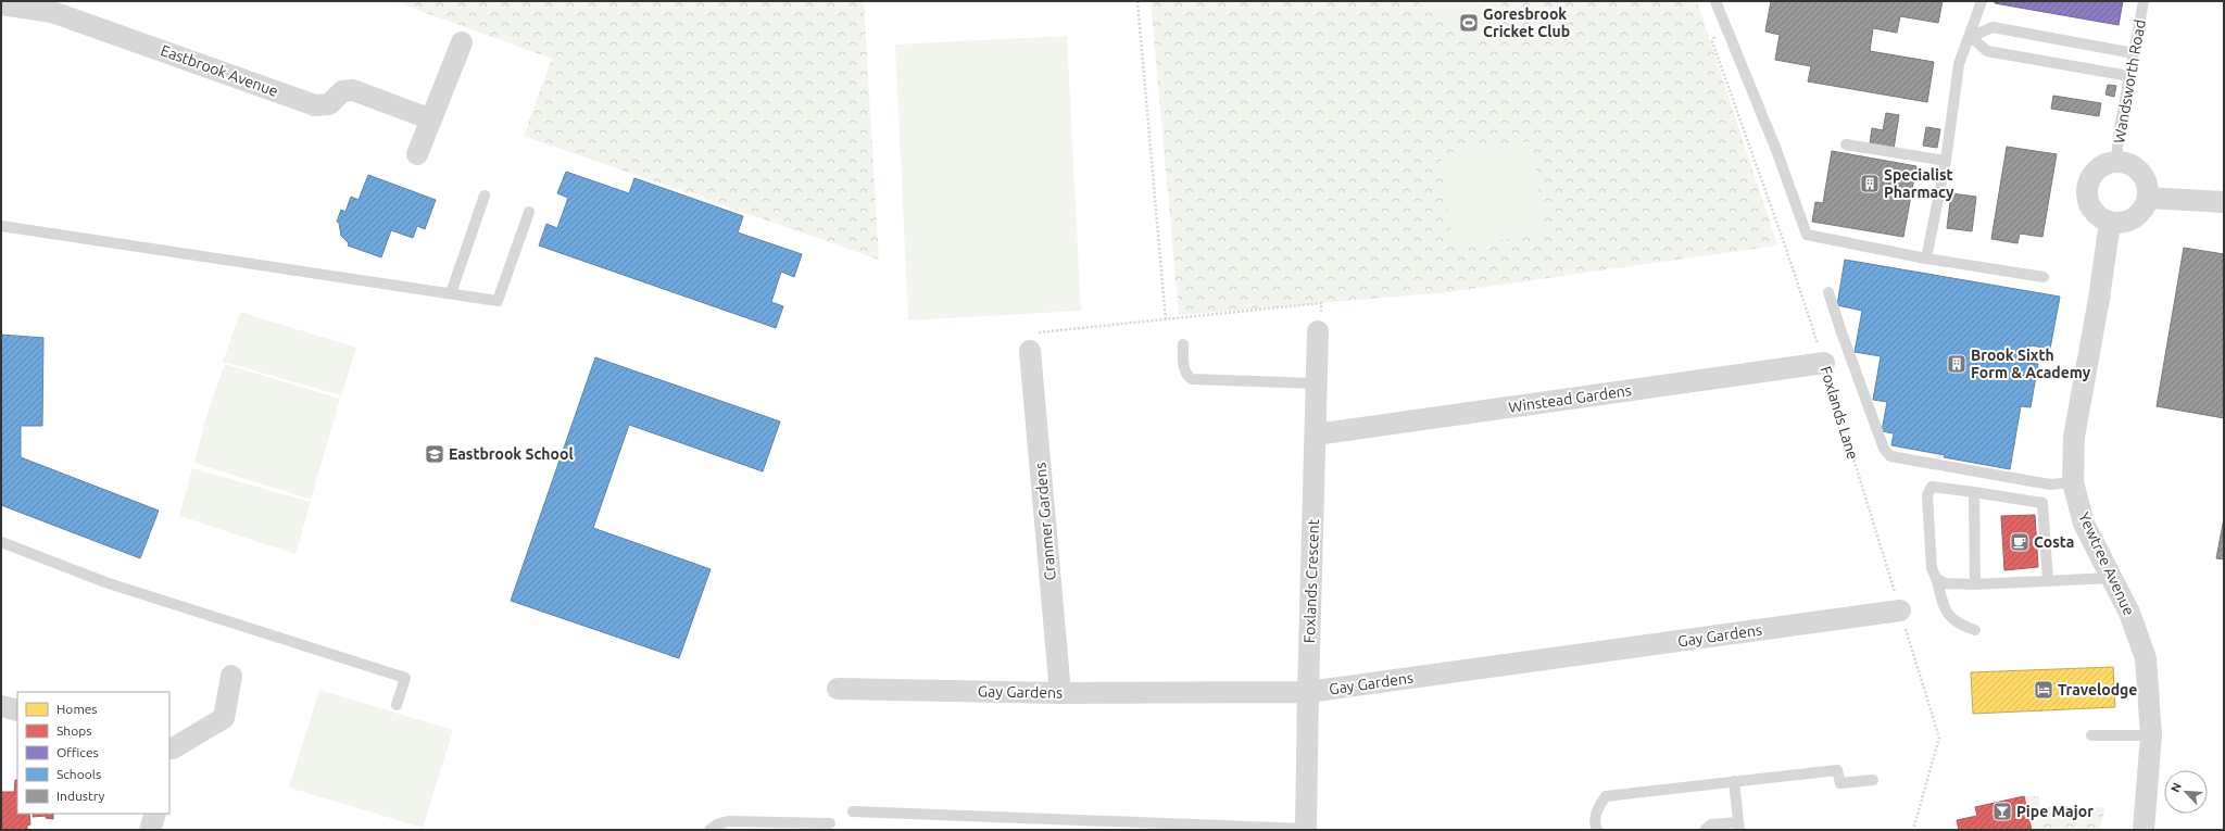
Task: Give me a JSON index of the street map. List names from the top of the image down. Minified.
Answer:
{"streets":{"street":["Eastbrook Avenue","Winstead Gardens","Cranmer Gardens","Yewtree Avenue","Foxlands Crescent","Gay Gardens"],"lane":["Wandsworth Road"],"path":["Foxlands Lane"]},"crossings":[["Wandsworth Road","Yewtree Avenue"],["Winstead Gardens","Foxlands Lane"],["Winstead Gardens","Foxlands Crescent"],["Foxlands Lane","Gay Gardens"],["Cranmer Gardens","Gay Gardens"],["Foxlands Crescent","Gay Gardens"]],"places":{"sports":["Goresbrook Cricket Club"],"building":["Specialist Pharmacy","Brook Sixth Form & Academy"],"school or university":["Eastbrook School"],"cafe":["Costa"],"hotel":["Travelodge"],"bar":["Pipe Major"]},"legend":["Homes","Shops","Offices","Schools","Industry"],"north":"top left"}
